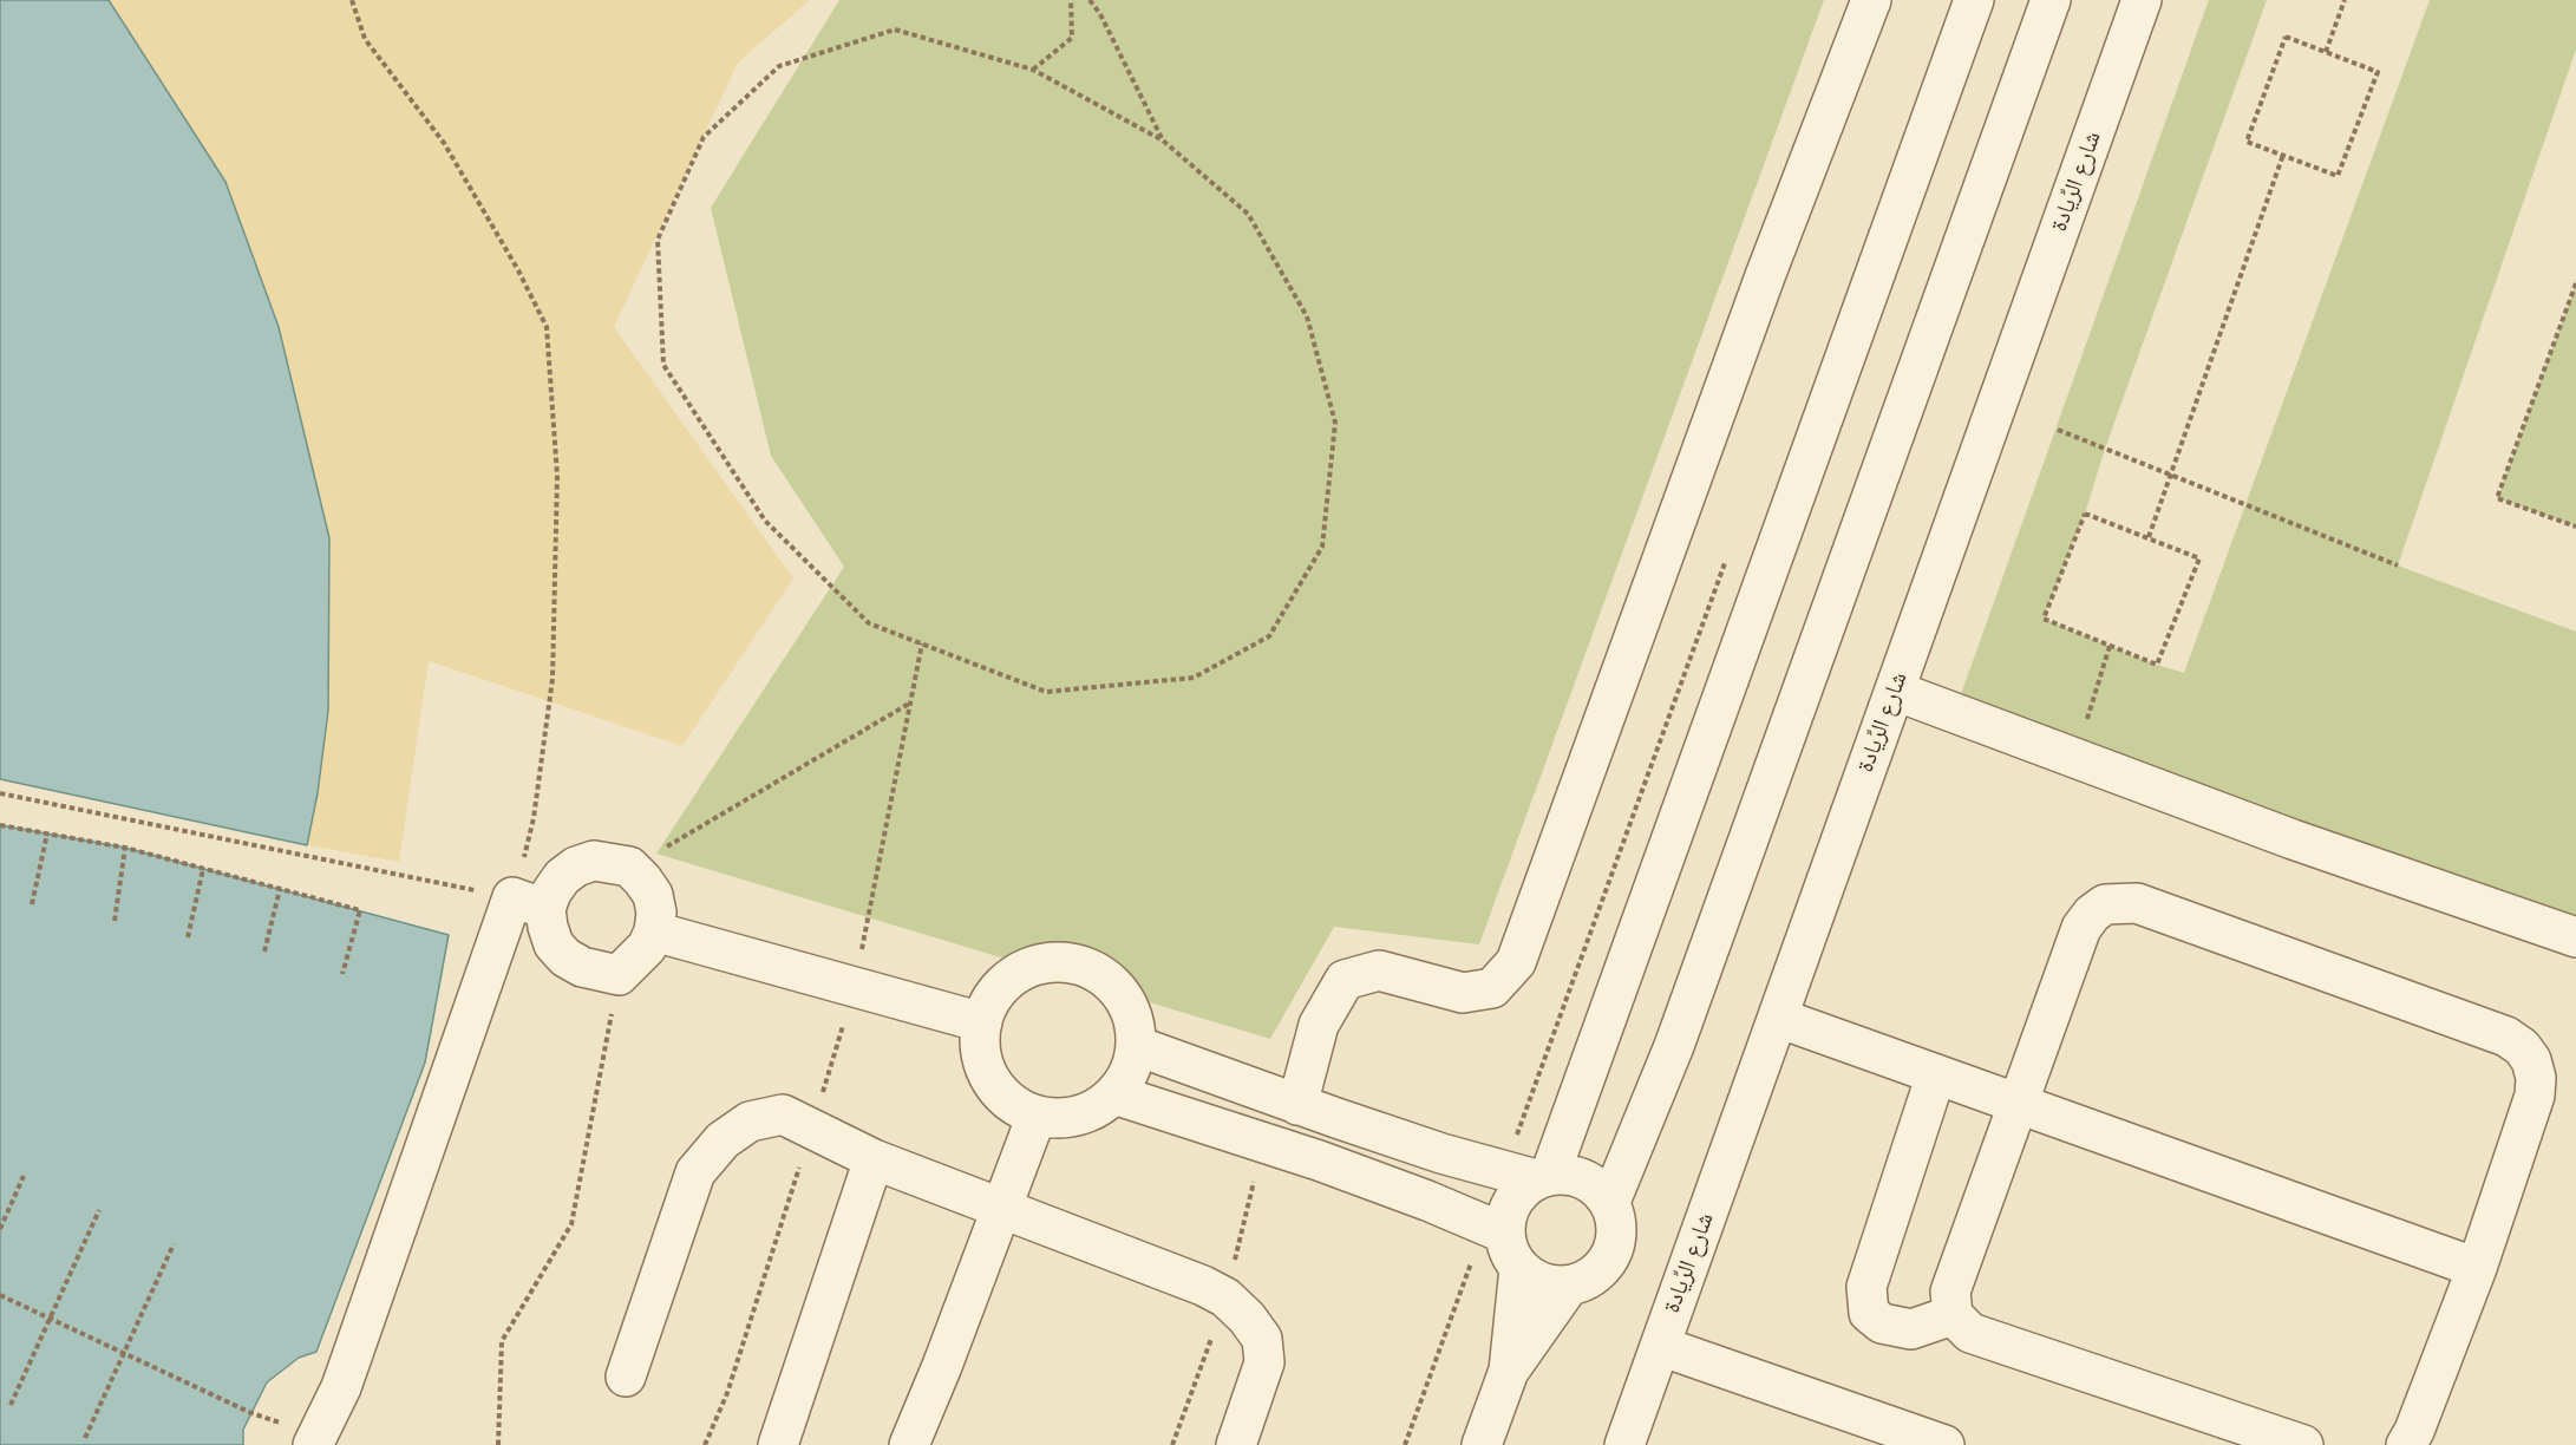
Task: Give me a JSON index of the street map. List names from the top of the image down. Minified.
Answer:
{"streets":{"street":["شارع الرِّيادة"]}}
